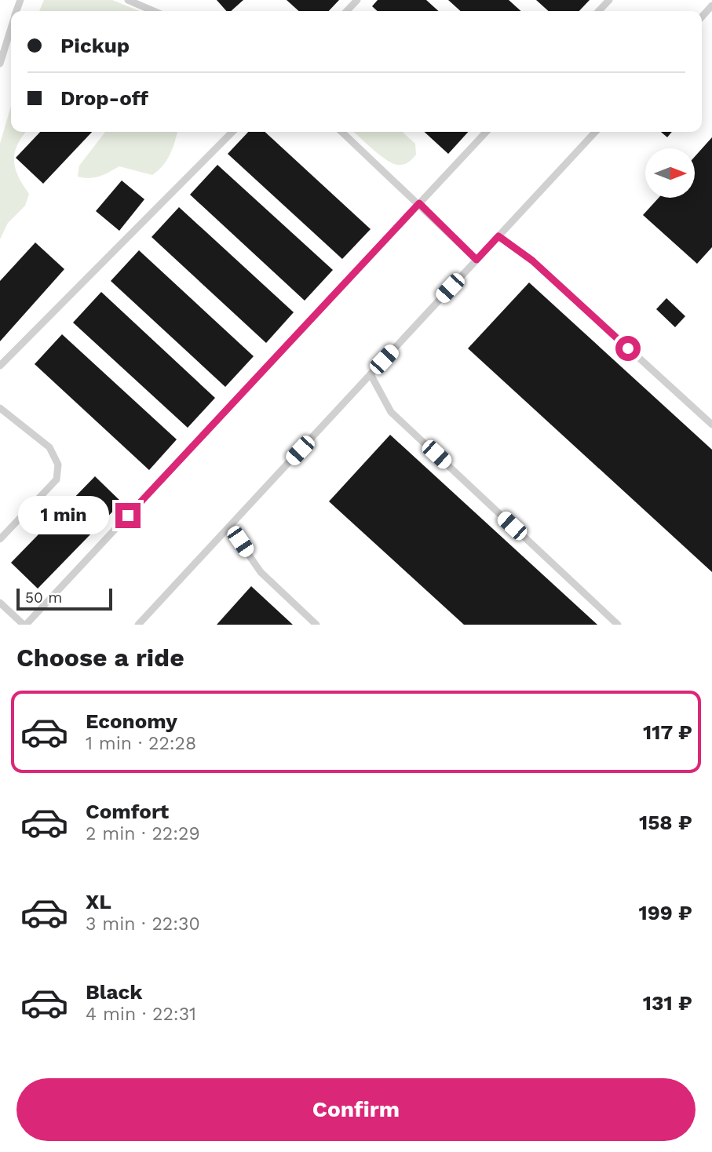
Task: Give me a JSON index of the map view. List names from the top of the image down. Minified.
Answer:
{"scale_bar":"50 m","north":"right","page":{"banner":["Pickup","Drop-off"],"bubble":"1 min","scale":"50 m","heading":"Choose a ride","list":[{"name":"Economy","note":"1 min · 22:28","value":"117 ₽"},{"name":"Comfort","note":"2 min · 22:29","value":"158 ₽"},{"name":"XL","note":"3 min · 22:30","value":"199 ₽"},{"name":"Black","note":"4 min · 22:31","value":"131 ₽"}],"buttons":"Confirm"}}
